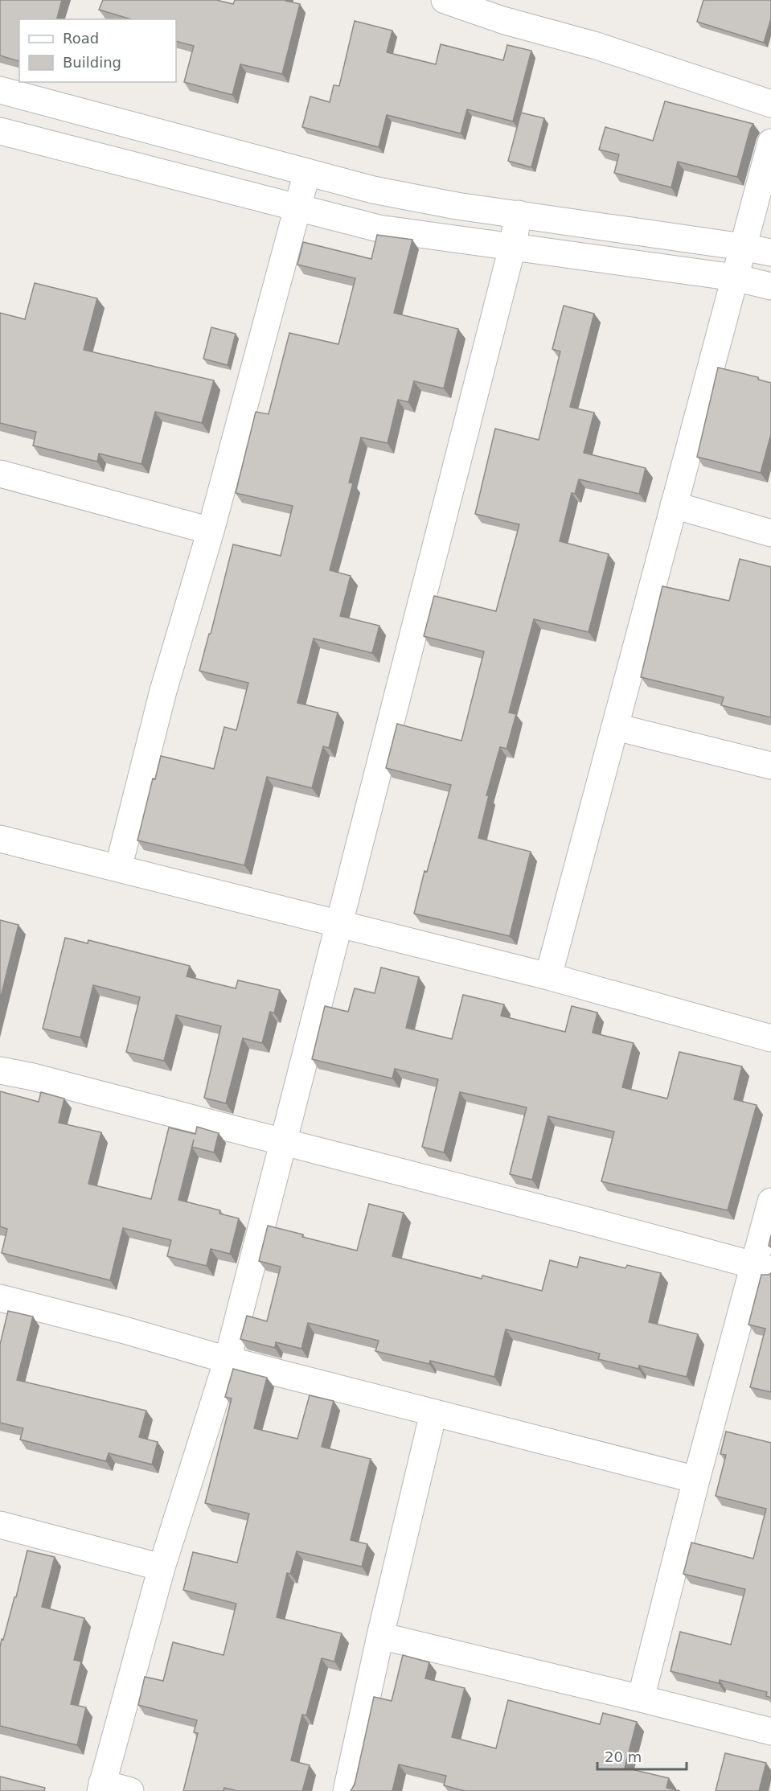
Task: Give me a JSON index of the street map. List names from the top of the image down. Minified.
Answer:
{"legend":["Road","Building"],"scale_bar":"20 m"}
